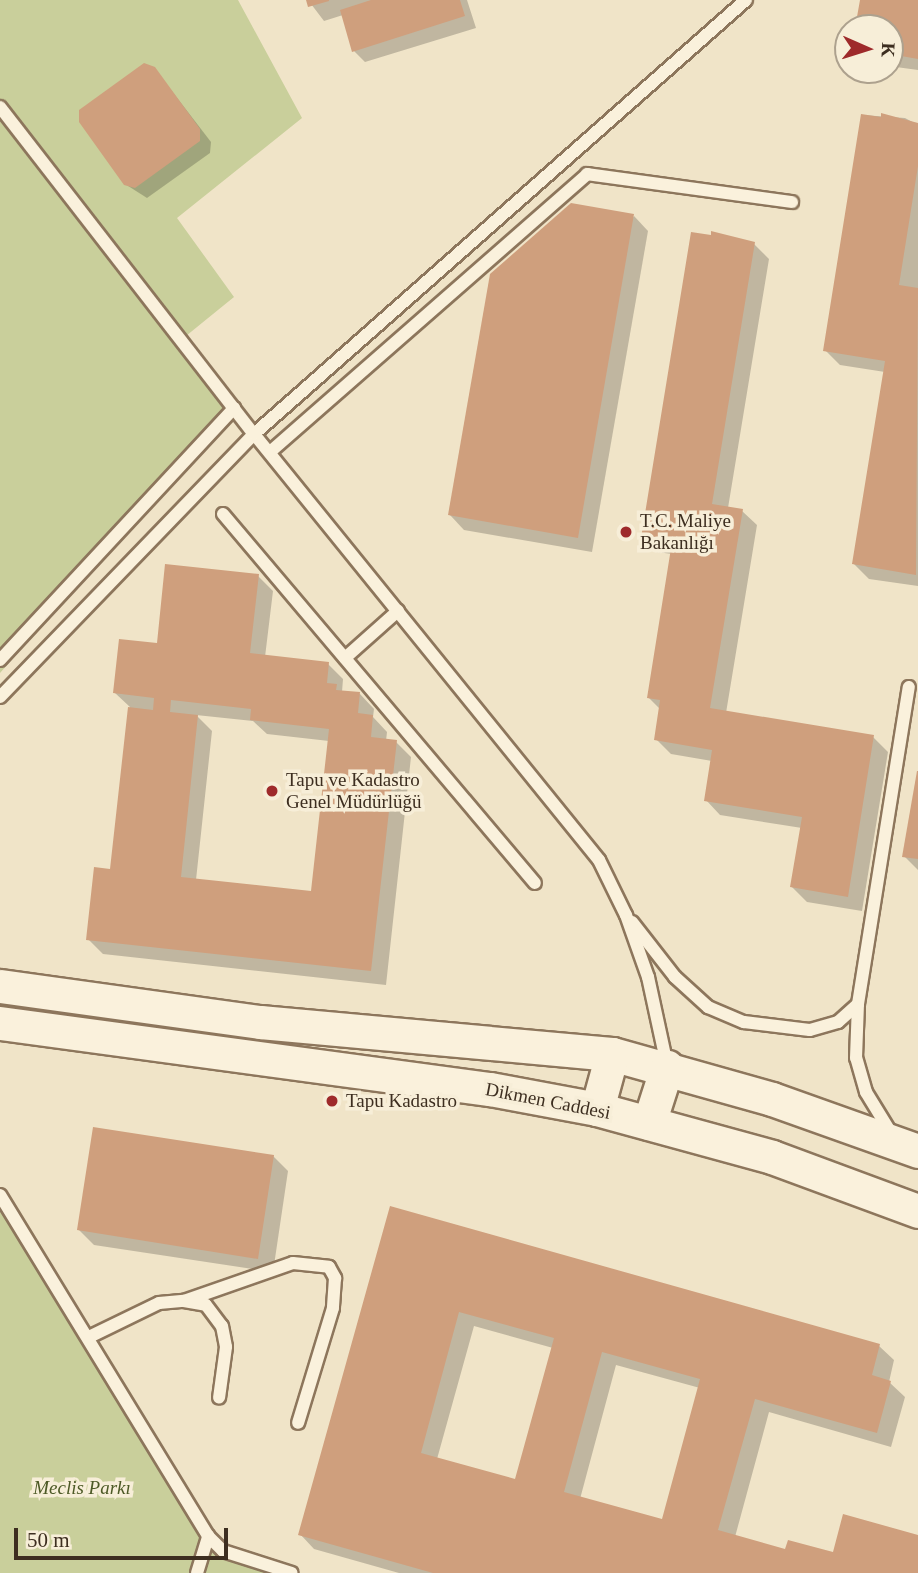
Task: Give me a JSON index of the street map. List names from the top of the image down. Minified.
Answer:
{"streets":{"main road":["Dikmen Caddesi"]},"parks":["Meclis Parkı"],"places":["T.C. Maliye Bakanlığı","Tapu ve Kadastro Genel Müdürlüğü","Tapu Kadastro"],"scale_bar":"50 m","north":"right"}
